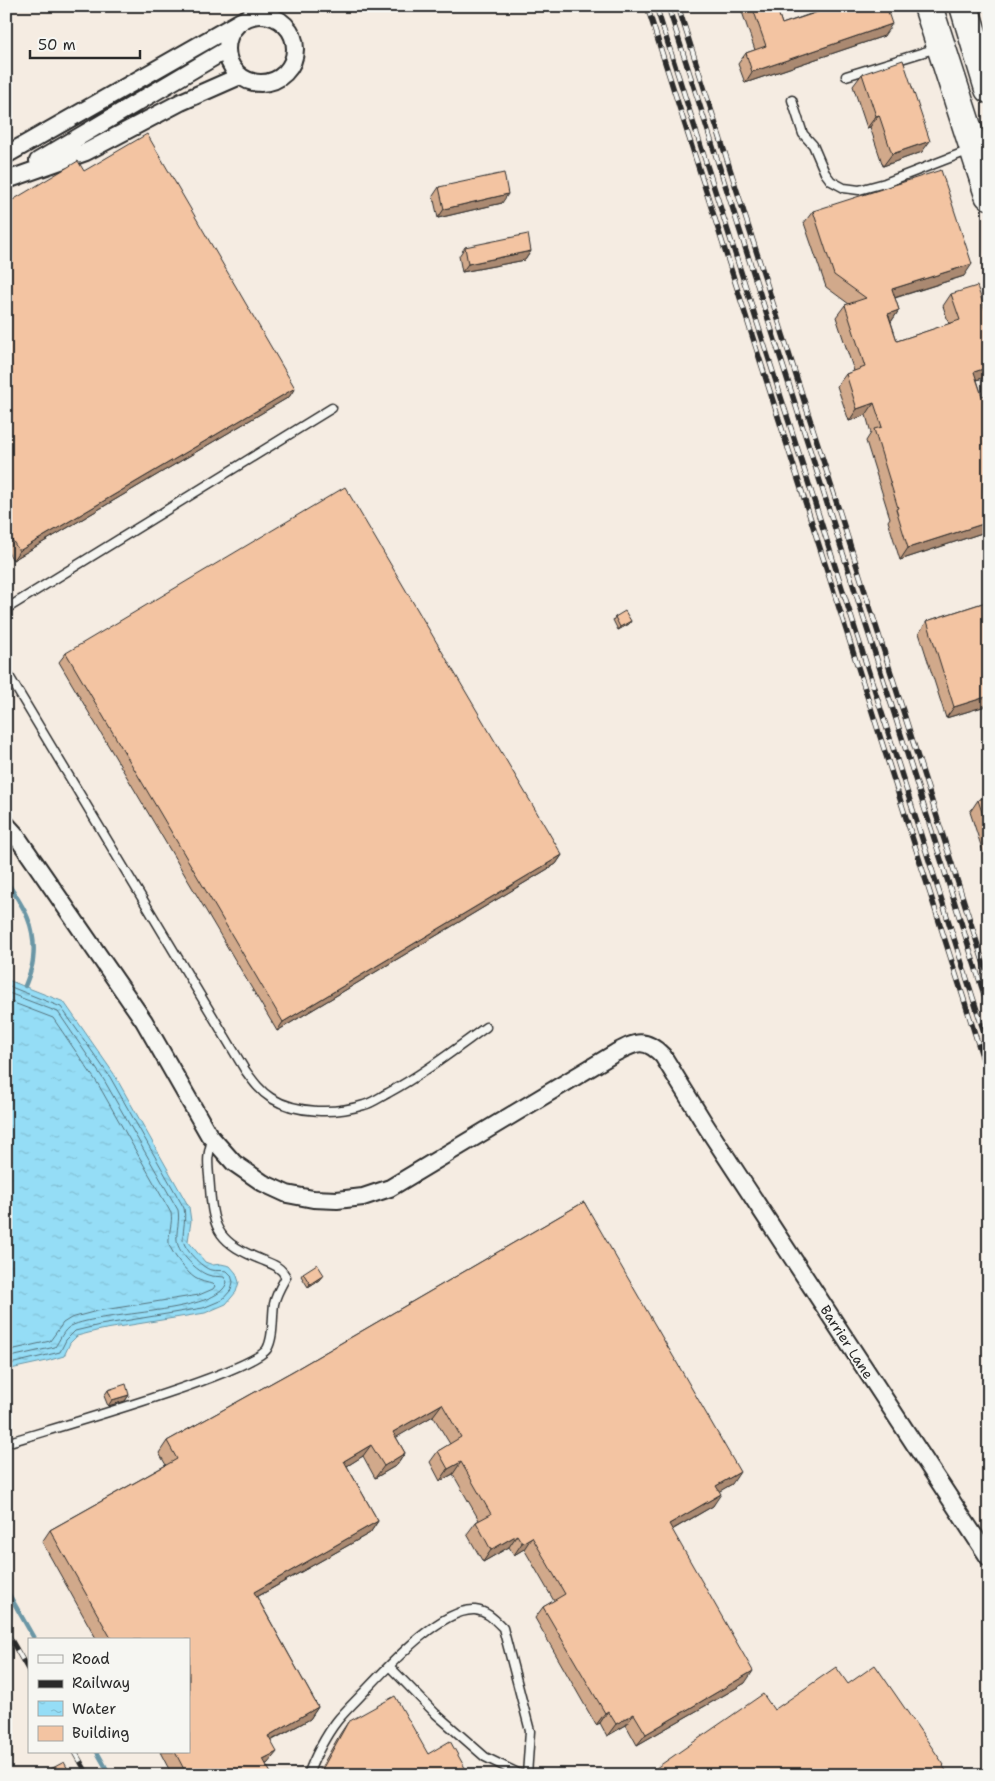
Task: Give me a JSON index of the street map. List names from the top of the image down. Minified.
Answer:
{"streets":{"street":["Barrier Lane"]},"legend":["Road","Railway","Water","Building"],"scale_bar":"50 m"}
